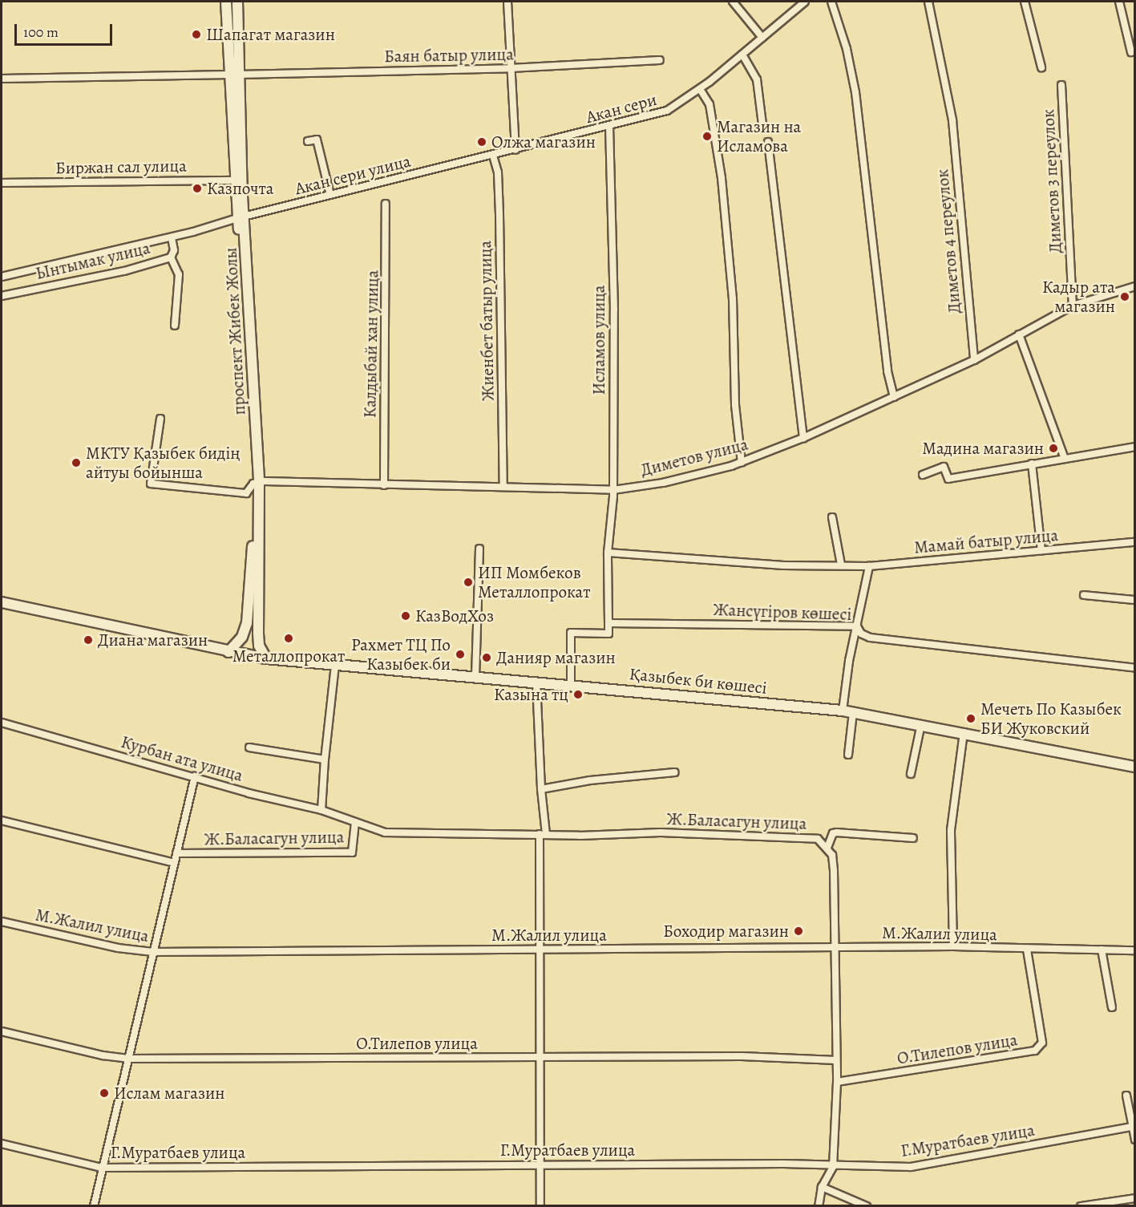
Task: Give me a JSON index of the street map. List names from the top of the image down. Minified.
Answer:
{"streets":{"main road":["проспект Жибек Жолы","Қазыбек би көшесі"],"street":["Баян батыр улица","Акан сери","Биржан сал улица","Акан сери улица","Диметов 3 переулок","Диметов 4 переулок","Ынтымак улица","Жиенбет батыр улица","Исламов улица","Калдыбай хан улица","Диметов улица","Мамай батыр улица","Жансүгіров көшесі","Курбан ата улица","Ж.Баласагун улица","М.Жалил улица","О.Тилепов улица","Г.Муратбаев улица"]},"crossings":[["Баян батыр улица","проспект Жибек Жолы"],["Акан сери","Акан сери улица"],["Акан сери","Исламов улица"],["Биржан сал улица","проспект Жибек Жолы"],["Акан сери улица","Ынтымак улица"],["Акан сери улица","Жиенбет батыр улица"],["Акан сери улица","проспект Жибек Жолы"],["Диметов 3 переулок","Диметов улица"],["Диметов 4 переулок","Диметов улица"],["Жиенбет батыр улица","Диметов улица"],["проспект Жибек Жолы","Диметов улица"],["проспект Жибек Жолы","Қазыбек би көшесі"],["Исламов улица","Диметов улица"],["Исламов улица","Мамай батыр улица"],["Исламов улица","Жансүгіров көшесі"],["Калдыбай хан улица","Диметов улица"],["Курбан ата улица","Ж.Баласагун улица"],["М.Жалил улица","О.Тилепов улица"]],"places":["Шапагат магазин","Магазин на Исламова","Олжа магазин","Казпочта","Кадыр ата магазин","Мадина магазин","МКТУ Қазыбек бидің айтуы бойынша","ИП Момбеков Металлопрокат","КазВодХоз","Металлопрокат","Диана магазин","Рахмет ТЦ По Казыбек би","Данияр магазин","Казына тц","Мечеть По Казыбек БИ Жуковский","Боходир магазин","Ислам магазин"],"scale_bar":"100 m"}
